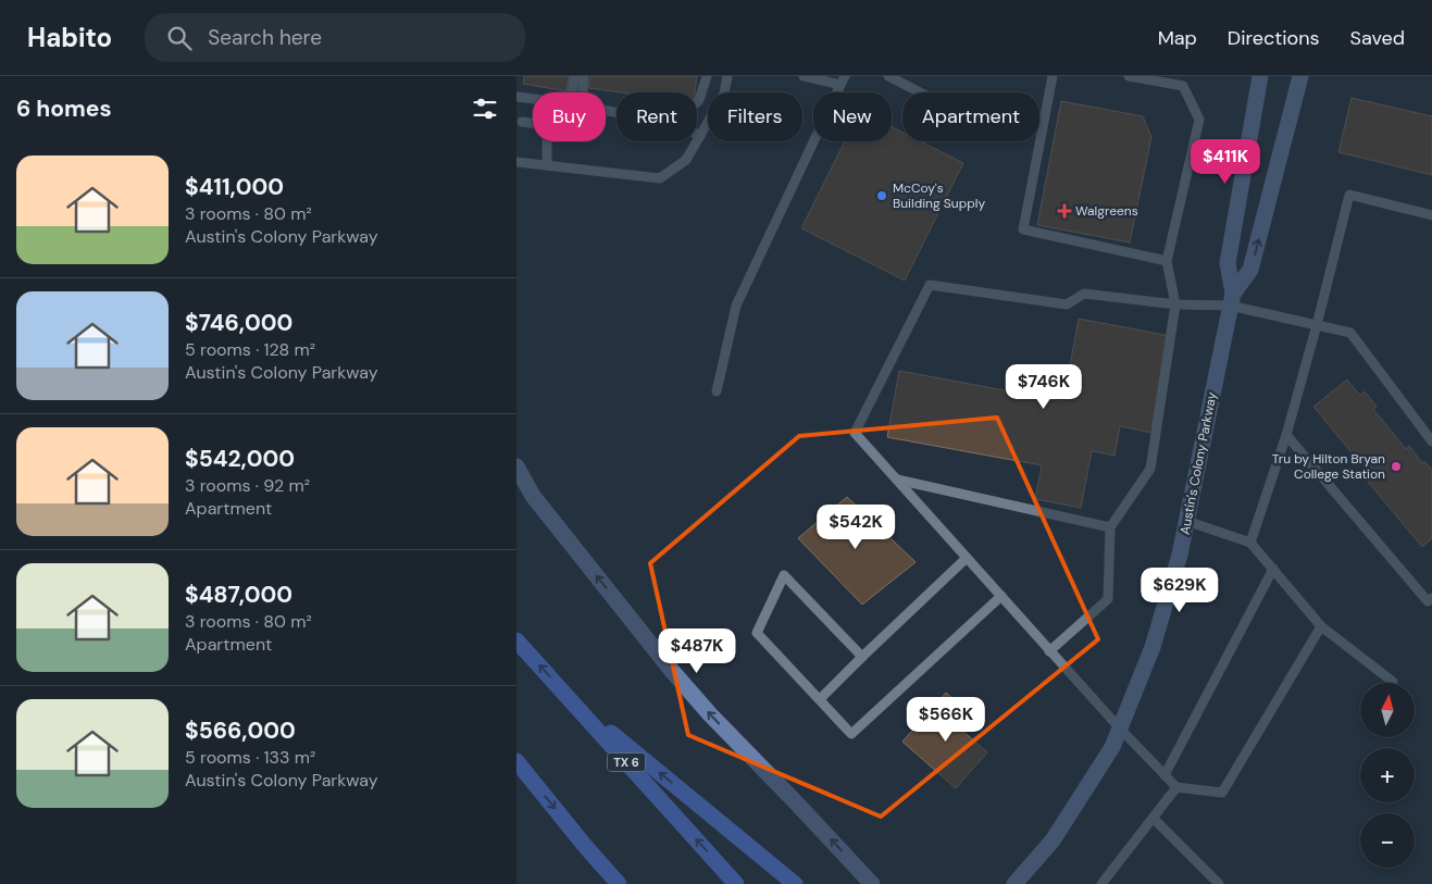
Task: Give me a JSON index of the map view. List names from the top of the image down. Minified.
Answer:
{"streets":{"highway":["TX 6"],"street":["Austin's Colony Parkway"]},"places":{"other":["McCoy's Building Supply","Tru by Hilton Bryan College Station"],"health":["Walgreens"]},"north":"top","page":{"header":"Habito","search":"Search here","nav":["Map","Directions","Saved"],"heading":"6 homes","chip":["Buy","Rent","Filters","New","Apartment"],"price":["$411K","$746K","$542K","$629K","$487K","$566K"],"list":[{"name":"$411,000","note":"3 rooms · 80 m² · Austin's Colony Parkway"},{"name":"$746,000","note":"5 rooms · 128 m² · Austin's Colony Parkway"},{"name":"$542,000","note":"3 rooms · 92 m² · Apartment"},{"name":"$487,000","note":"3 rooms · 80 m² · Apartment"},{"name":"$566,000","note":"5 rooms · 133 m² · Austin's Colony Parkway"}],"map_buttons":["+","−"]}}
